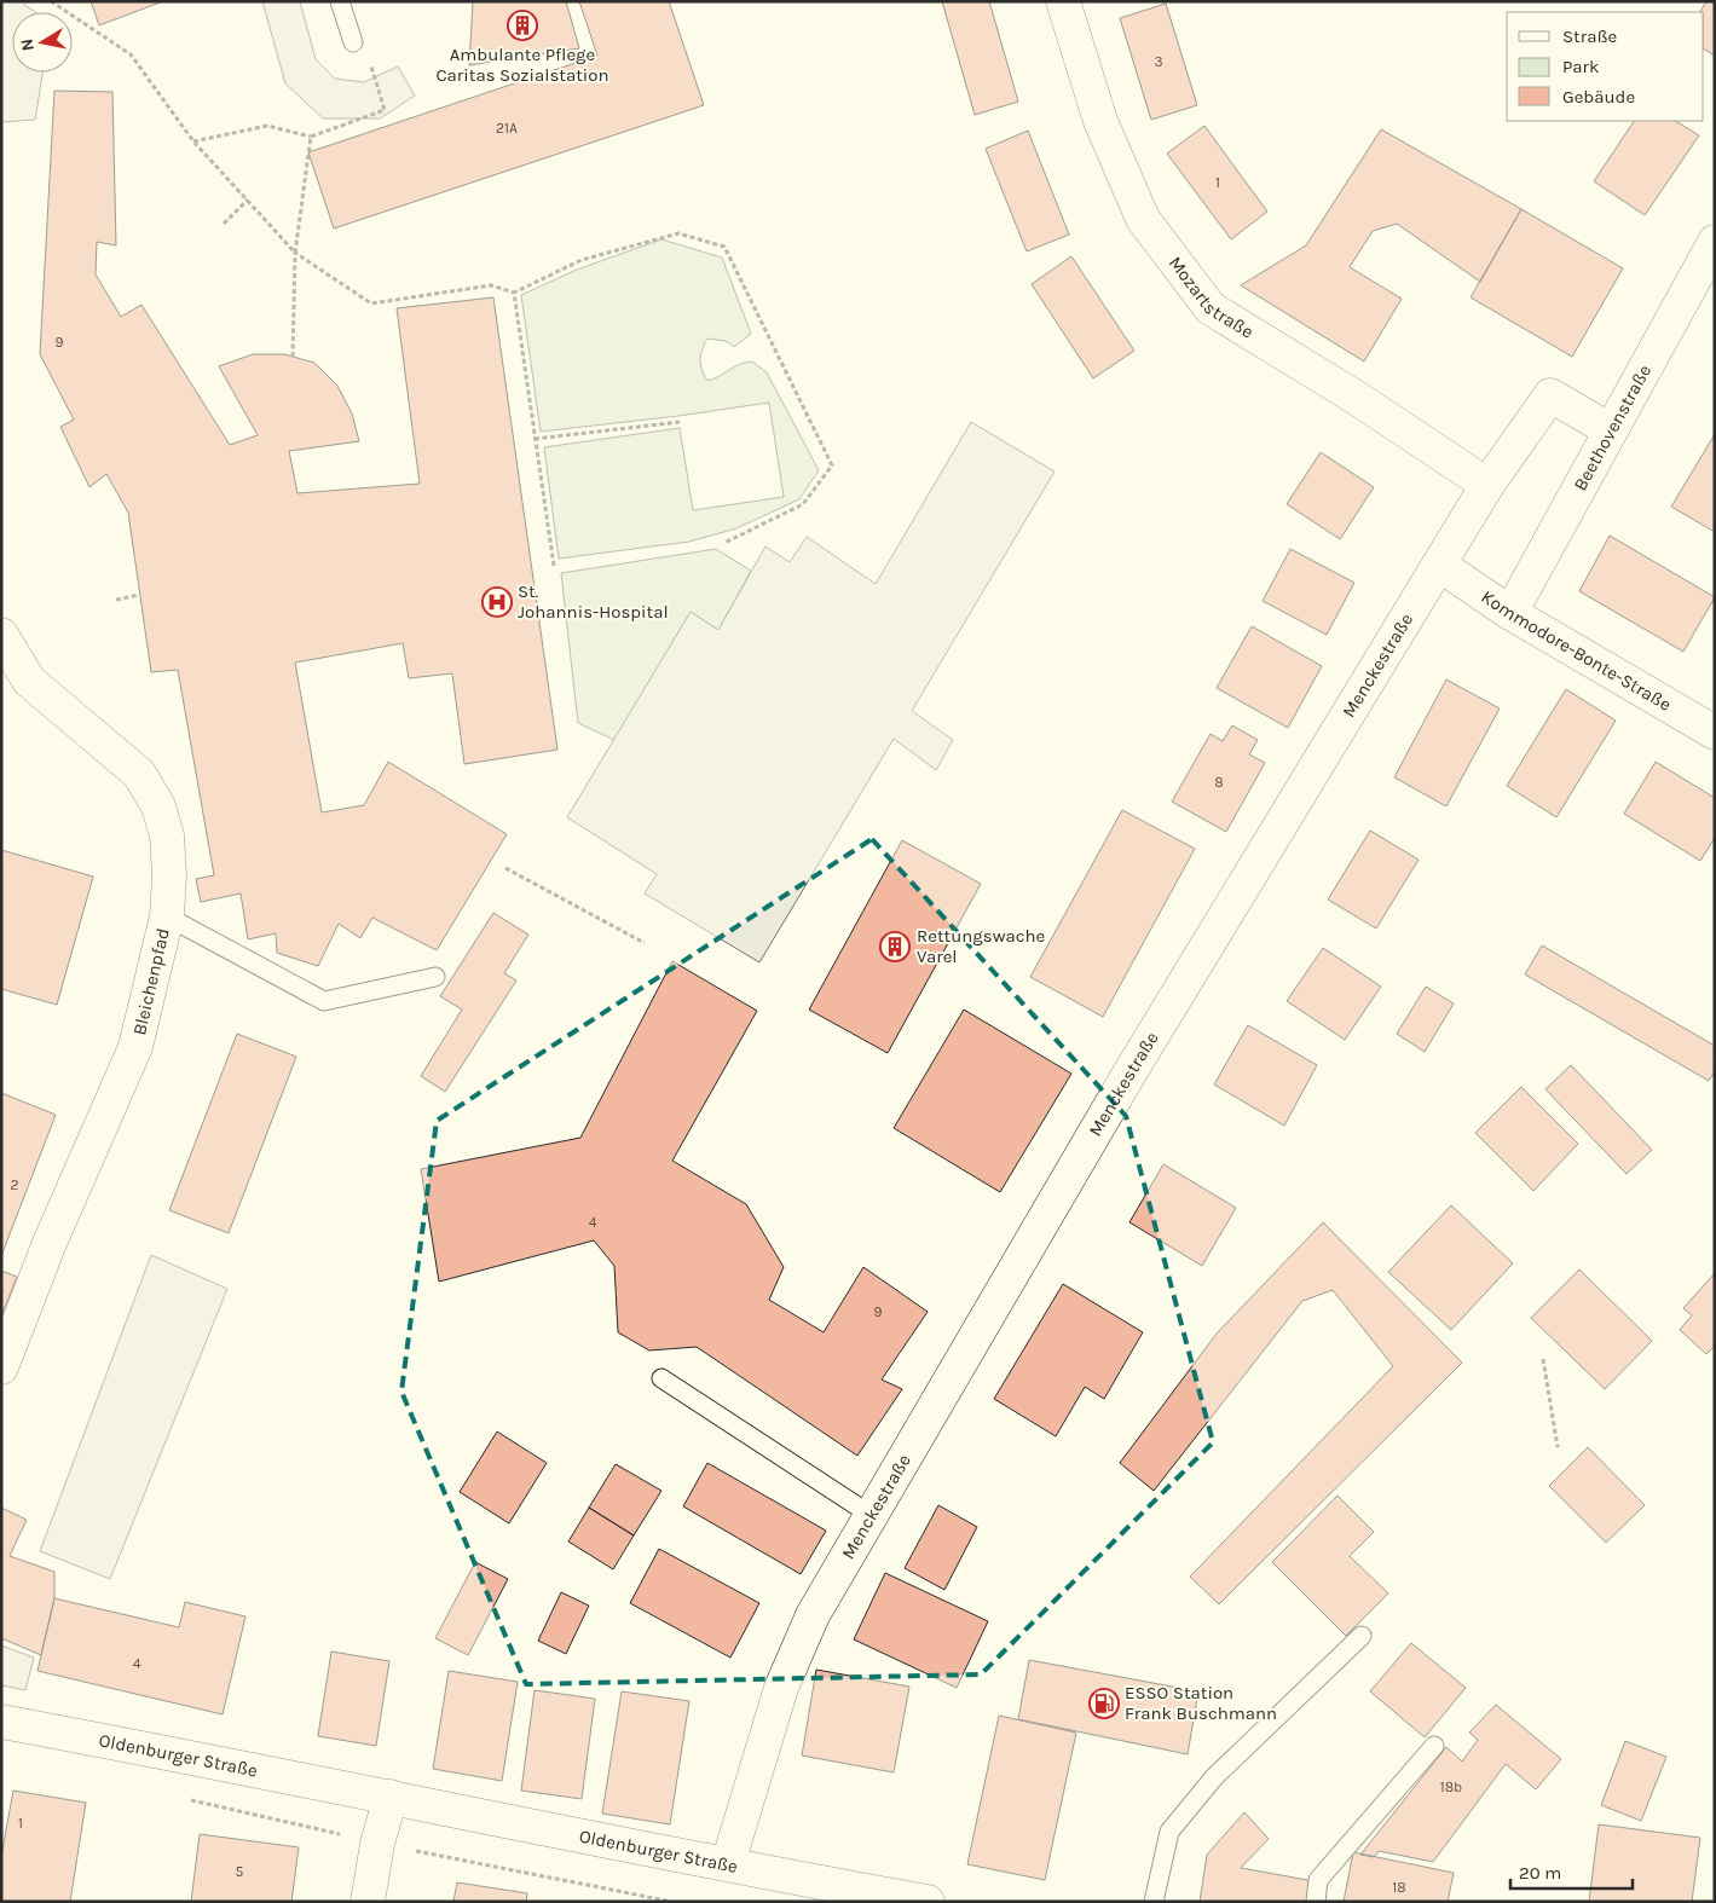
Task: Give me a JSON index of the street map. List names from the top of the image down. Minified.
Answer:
{"streets":{"street":["Mozartstraße","Beethovenstraße","Kommodore-Bonte-Straße","Menckestraße","Bleichenpfad","Oldenburger Straße"]},"crossings":[["Mozartstraße","Menckestraße"],["Beethovenstraße","Kommodore-Bonte-Straße"],["Beethovenstraße","Menckestraße"],["Kommodore-Bonte-Straße","Menckestraße"],["Menckestraße","Oldenburger Straße"]],"places":{"building":["Ambulante Pflege Caritas Sozialstation","Rettungswache Varel"],"hospital":["St. Johannis-Hospital"],"fuel station":["ESSO Station Frank Buschmann"]},"house_numbers":["3","21A","1","9","8","2","4","9","4","18b","1","5","18"],"legend":["Straße","Park","Gebäude"],"scale_bar":"20 m","north":"left"}
